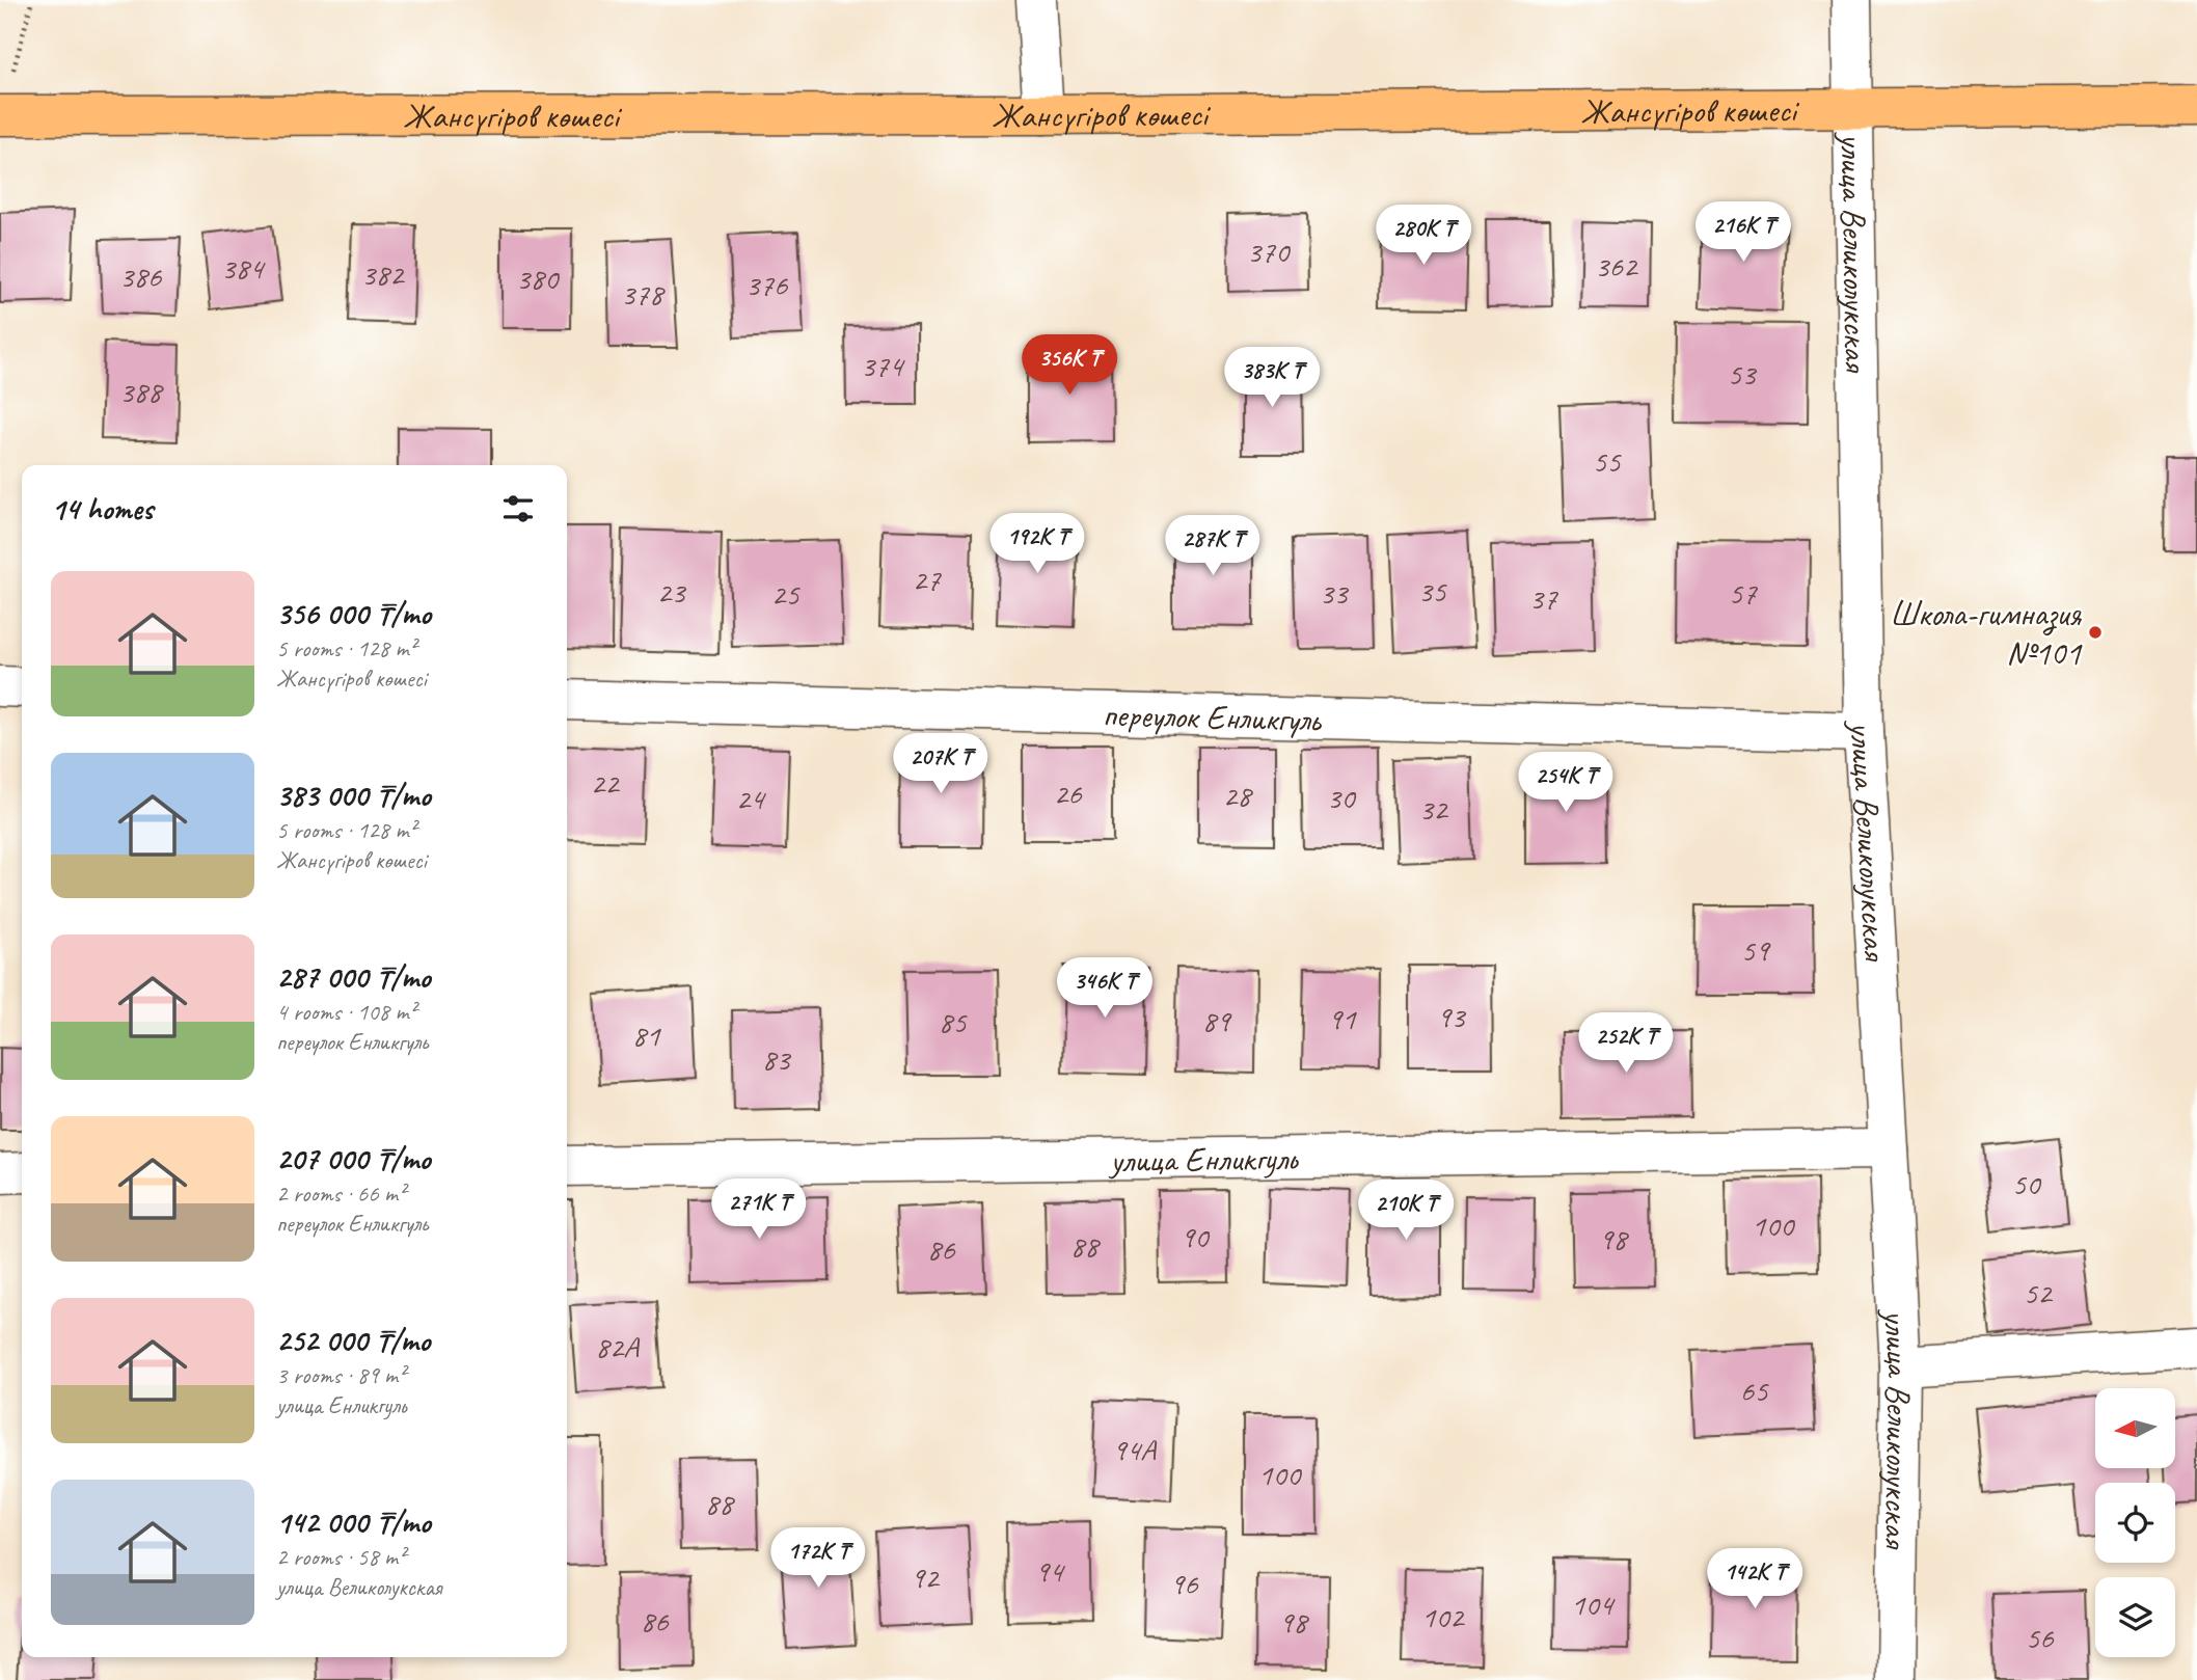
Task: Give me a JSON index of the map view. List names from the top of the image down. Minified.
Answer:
{"streets":{"main road":["Жансүгіров көшесі"],"street":["улица Великолукская","переулок Енликгуль","улица Енликгуль"]},"crossings":[["Жансүгіров көшесі","улица Великолукская"],["улица Великолукская","переулок Енликгуль"],["улица Великолукская","улица Енликгуль"]],"places":["Школа-гимназия №101"],"house_numbers":["370","362","384","382","386","380","376","378","374","53","388","55","27","35","23","33","57","25","37","22","26","28","30","24","32","59","93","91","89","85","81","83","50","100","90","98","88","86","52","82А","65","94А","100","88","94","92","96","104","102","86","98","56"],"north":"left","page":{"price":["216K ₸","280K ₸","356K ₸","383K ₸","192K ₸","287K ₸","207K ₸","254K ₸","346K ₸","252K ₸","271K ₸","210K ₸","172K ₸","142K ₸"],"heading":"14 homes","list":[{"name":"356 000 ₸/mo","note":"5 rooms · 128 m² · Жансүгіров көшесі"},{"name":"383 000 ₸/mo","note":"5 rooms · 128 m² · Жансүгіров көшесі"},{"name":"287 000 ₸/mo","note":"4 rooms · 108 m² · переулок Енликгуль"},{"name":"207 000 ₸/mo","note":"2 rooms · 66 m² · переулок Енликгуль"},{"name":"252 000 ₸/mo","note":"3 rooms · 89 m² · улица Енликгуль"},{"name":"142 000 ₸/mo","note":"2 rooms · 58 m² · улица Великолукская"}]}}
